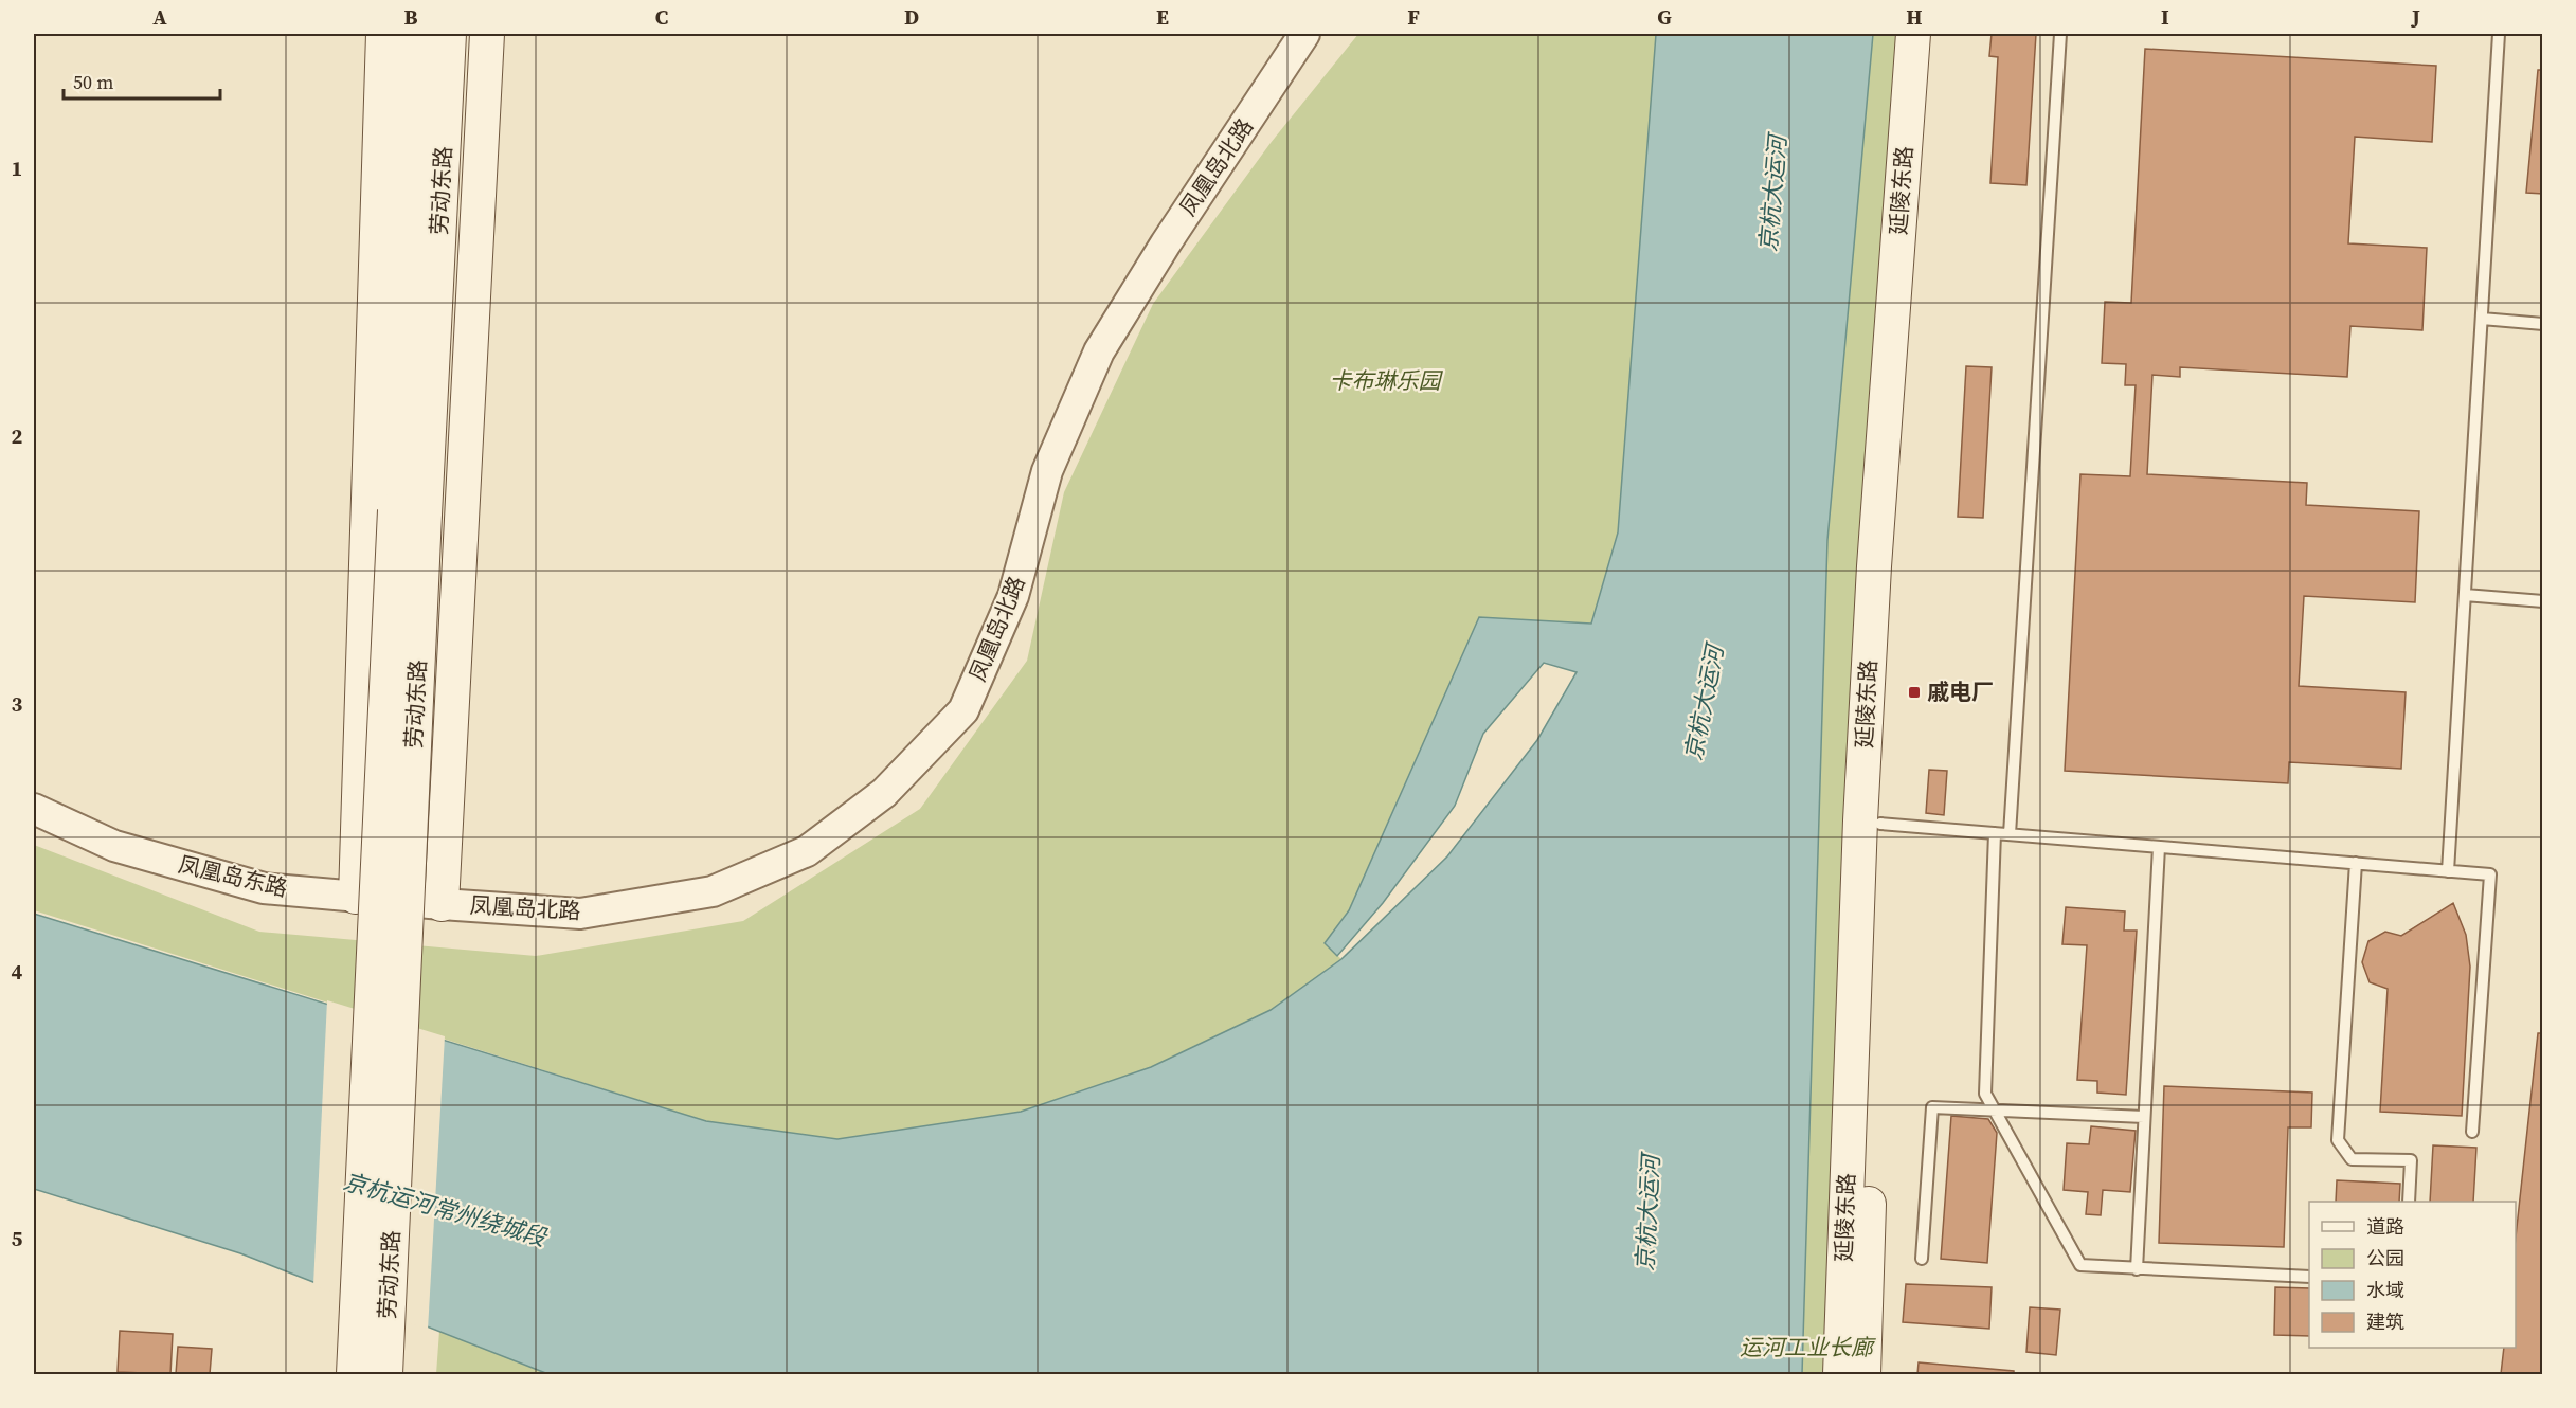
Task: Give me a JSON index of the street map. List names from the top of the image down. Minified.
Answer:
{"streets":{"main road":["劳动东路","延陵东路"],"street":["凤凰岛北路","凤凰岛东路"]},"crossings":[["凤凰岛北路","凤凰岛东路"]],"water":["京杭大运河","京杭运河常州绕城段"],"parks":["卡布琳乐园","运河工业长廊"],"places":{"transit":["戚电厂"]},"legend":["道路","公园","水域","建筑"],"scale_bar":"50 m","grid":{"columns":["A","B","C","D","E","F","G","H","I","J"],"rows":["1","2","3","4","5"]}}
